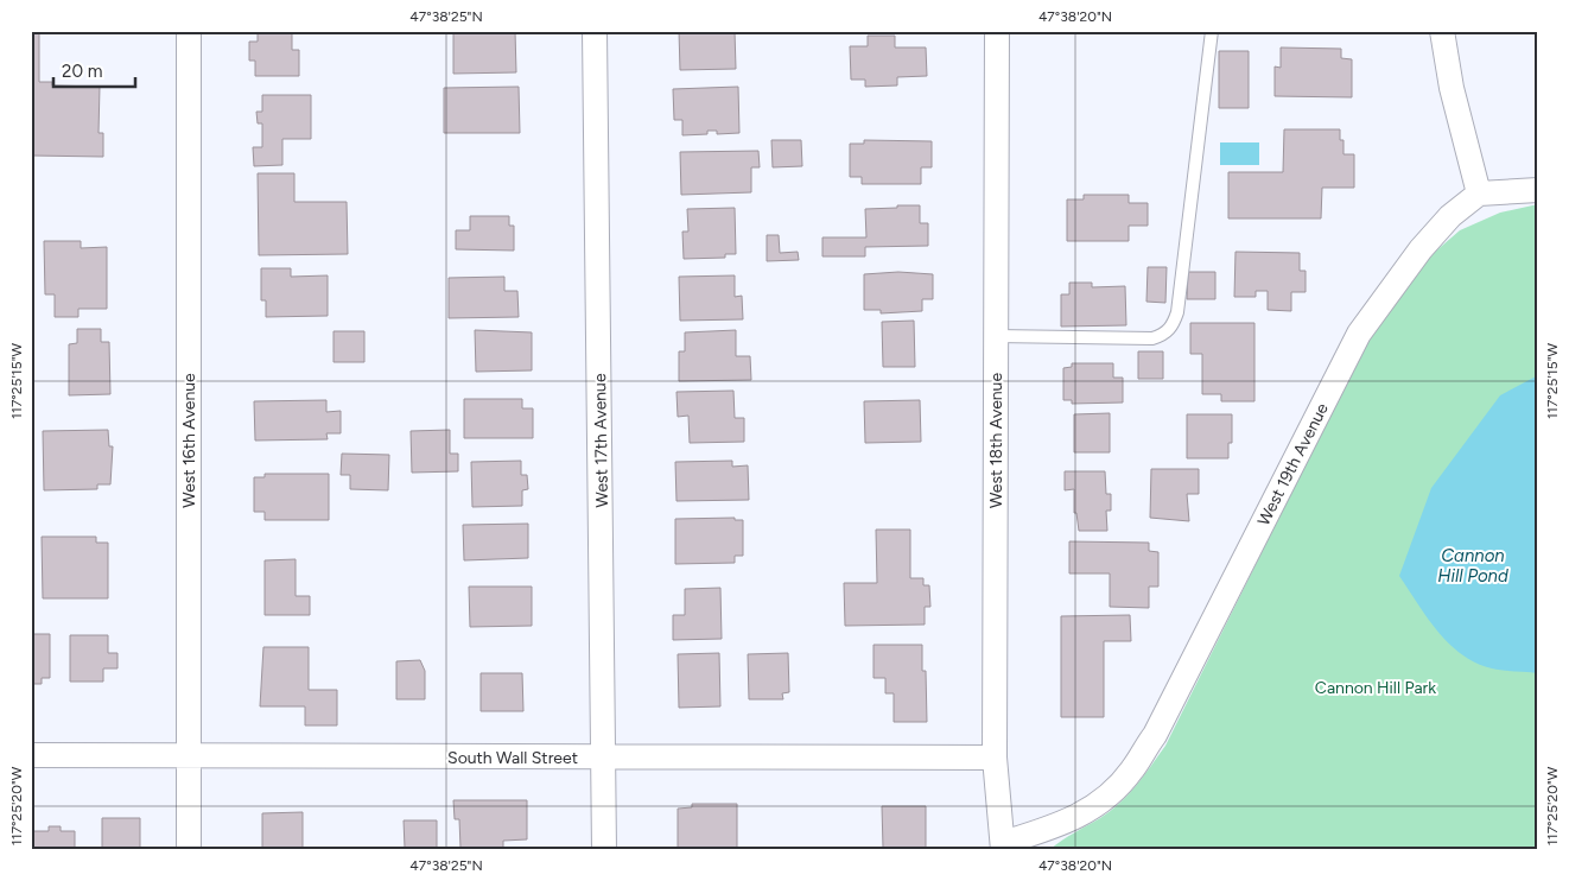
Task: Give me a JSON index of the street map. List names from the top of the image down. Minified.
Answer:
{"streets":{"street":["West 16th Avenue","West 17th Avenue","West 18th Avenue","West 19th Avenue","South Wall Street"]},"crossings":[["West 16th Avenue","South Wall Street"],["West 17th Avenue","South Wall Street"],["West 18th Avenue","West 19th Avenue"],["West 18th Avenue","South Wall Street"]],"water":["Cannon Hill Pond"],"parks":["Cannon Hill Park"],"scale_bar":"20 m","coordinates":["47°38'25\"N","47°38'20\"N","117°25'15\"W","117°25'20\"W"]}
